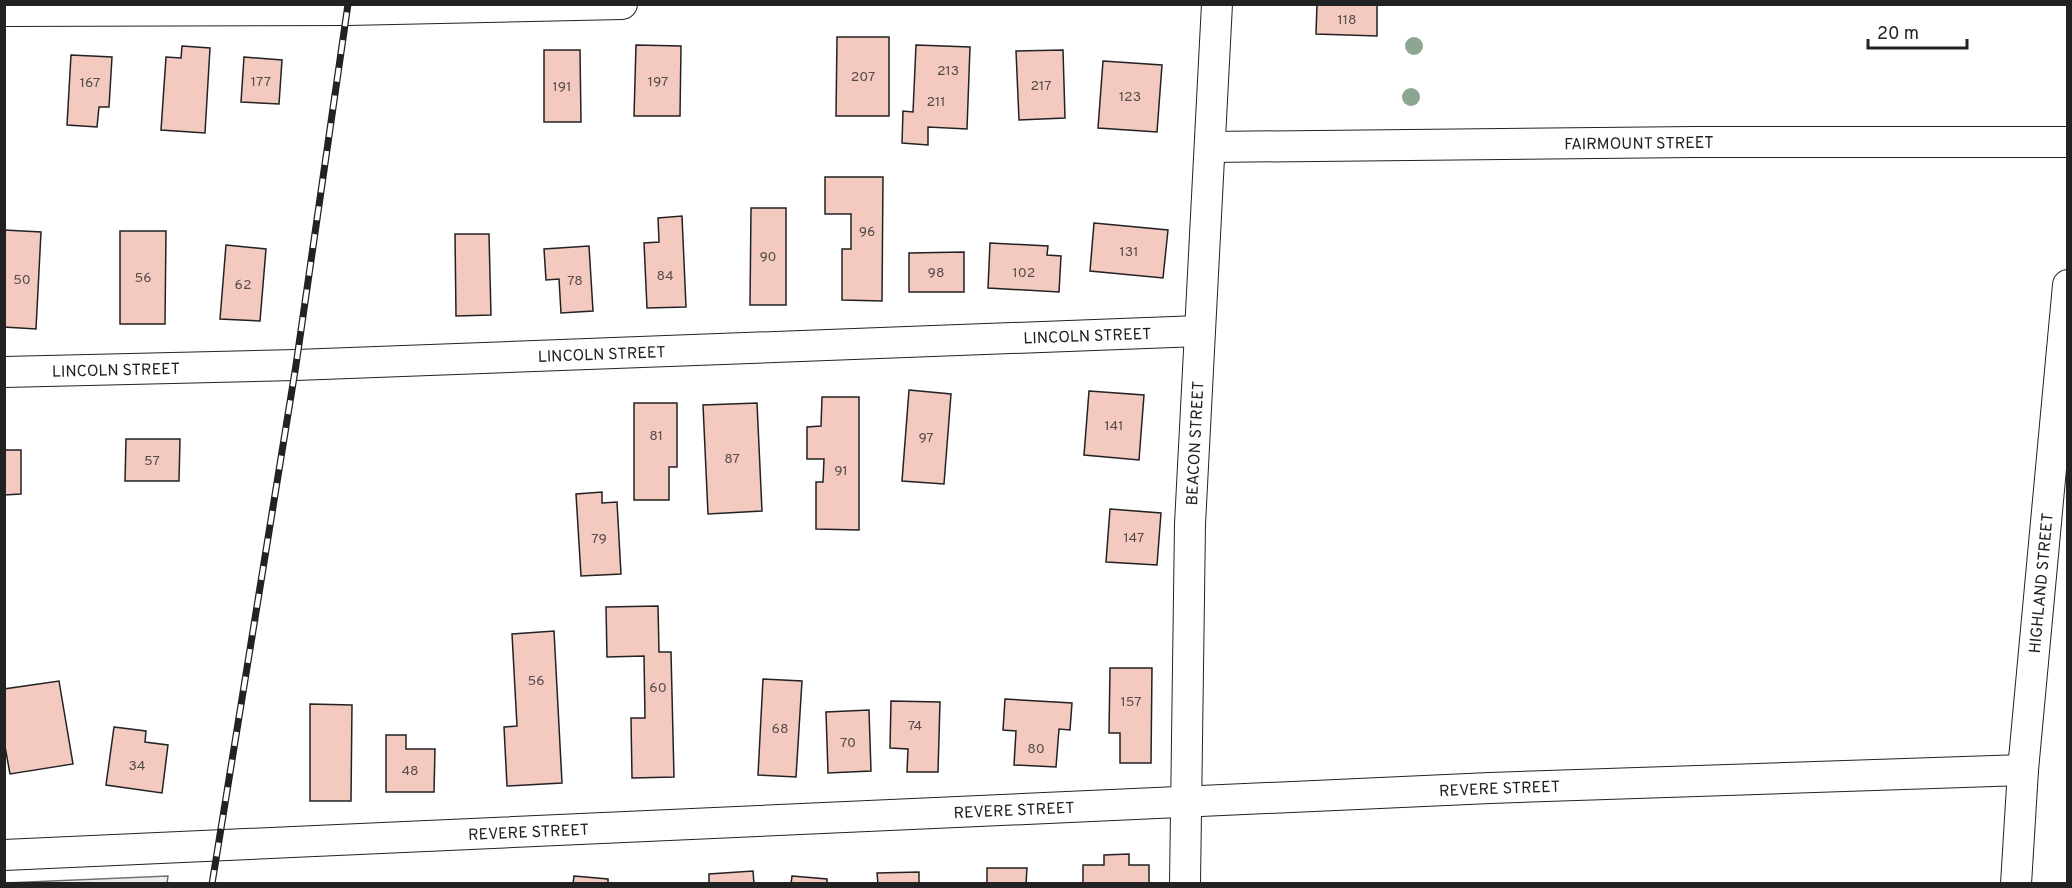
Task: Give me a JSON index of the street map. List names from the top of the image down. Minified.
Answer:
{"streets":{"street":["FAIRMOUNT STREET","LINCOLN STREET","BEACON STREET","HIGHLAND STREET","REVERE STREET"]},"crossings":[["FAIRMOUNT STREET","BEACON STREET"],["LINCOLN STREET","BEACON STREET"],["BEACON STREET","REVERE STREET"],["HIGHLAND STREET","REVERE STREET"]],"house_numbers":["118","213","207","177","197","167","217","191","123","211","96","131","90","98","102","84","56","50","78","62","141","81","97","87","57","91","147","79","56","60","157","74","68","70","80","34","48"],"scale_bar":"20 m"}
